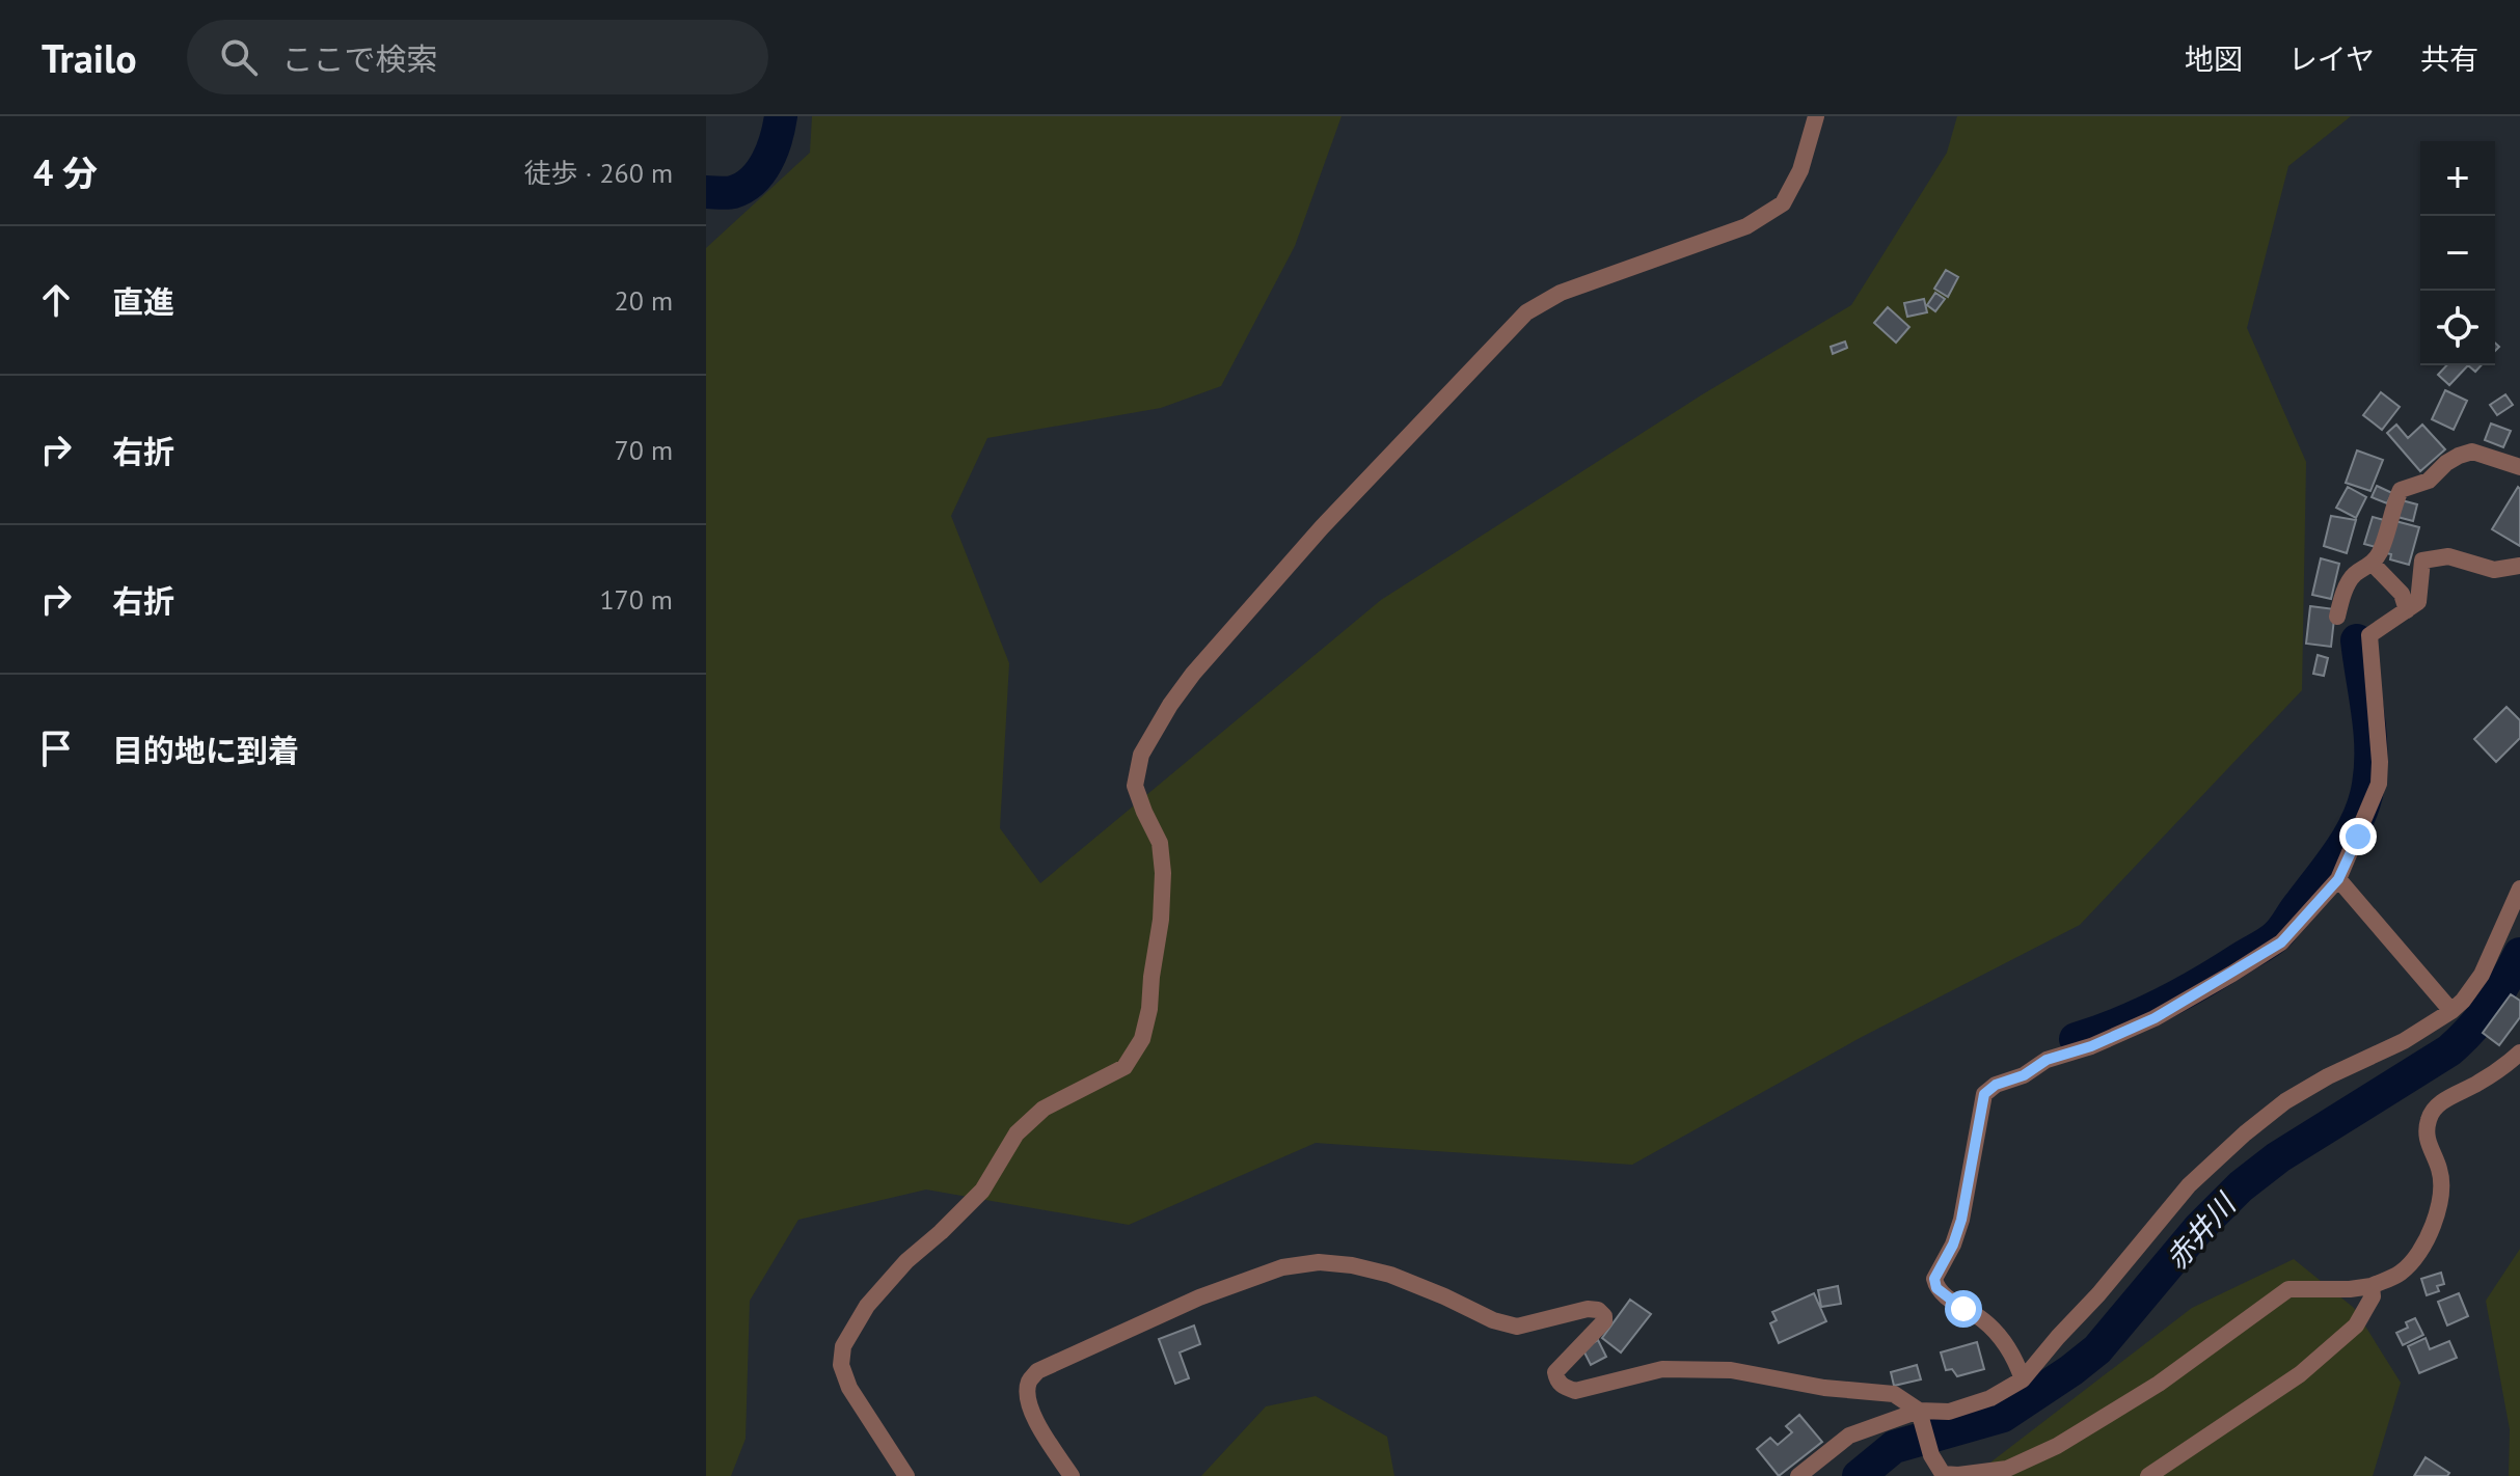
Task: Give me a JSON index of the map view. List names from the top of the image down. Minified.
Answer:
{"water":["赤井川"],"page":{"header":"Trailo","search":"ここで検索","nav":["地図","レイヤ","共有"],"heading":["4 分","徒歩 · 260 m"],"map_buttons":["+","−"],"list":[["直進","20 m"],["右折","70 m"],["右折","170 m"],"目的地に到着"]}}
